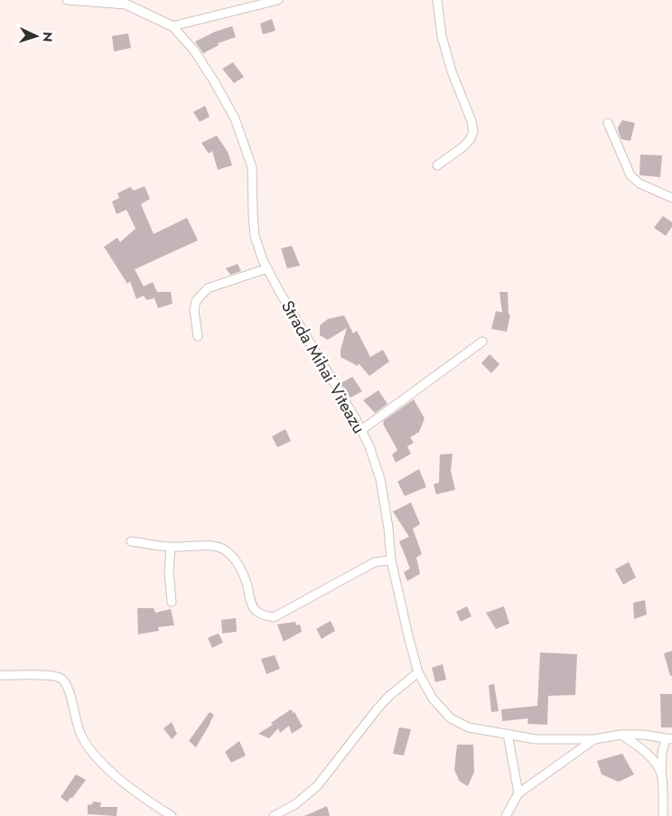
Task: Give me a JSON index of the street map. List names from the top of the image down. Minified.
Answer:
{"streets":{"street":["Strada Mihai Viteazu"]},"north":"right"}
